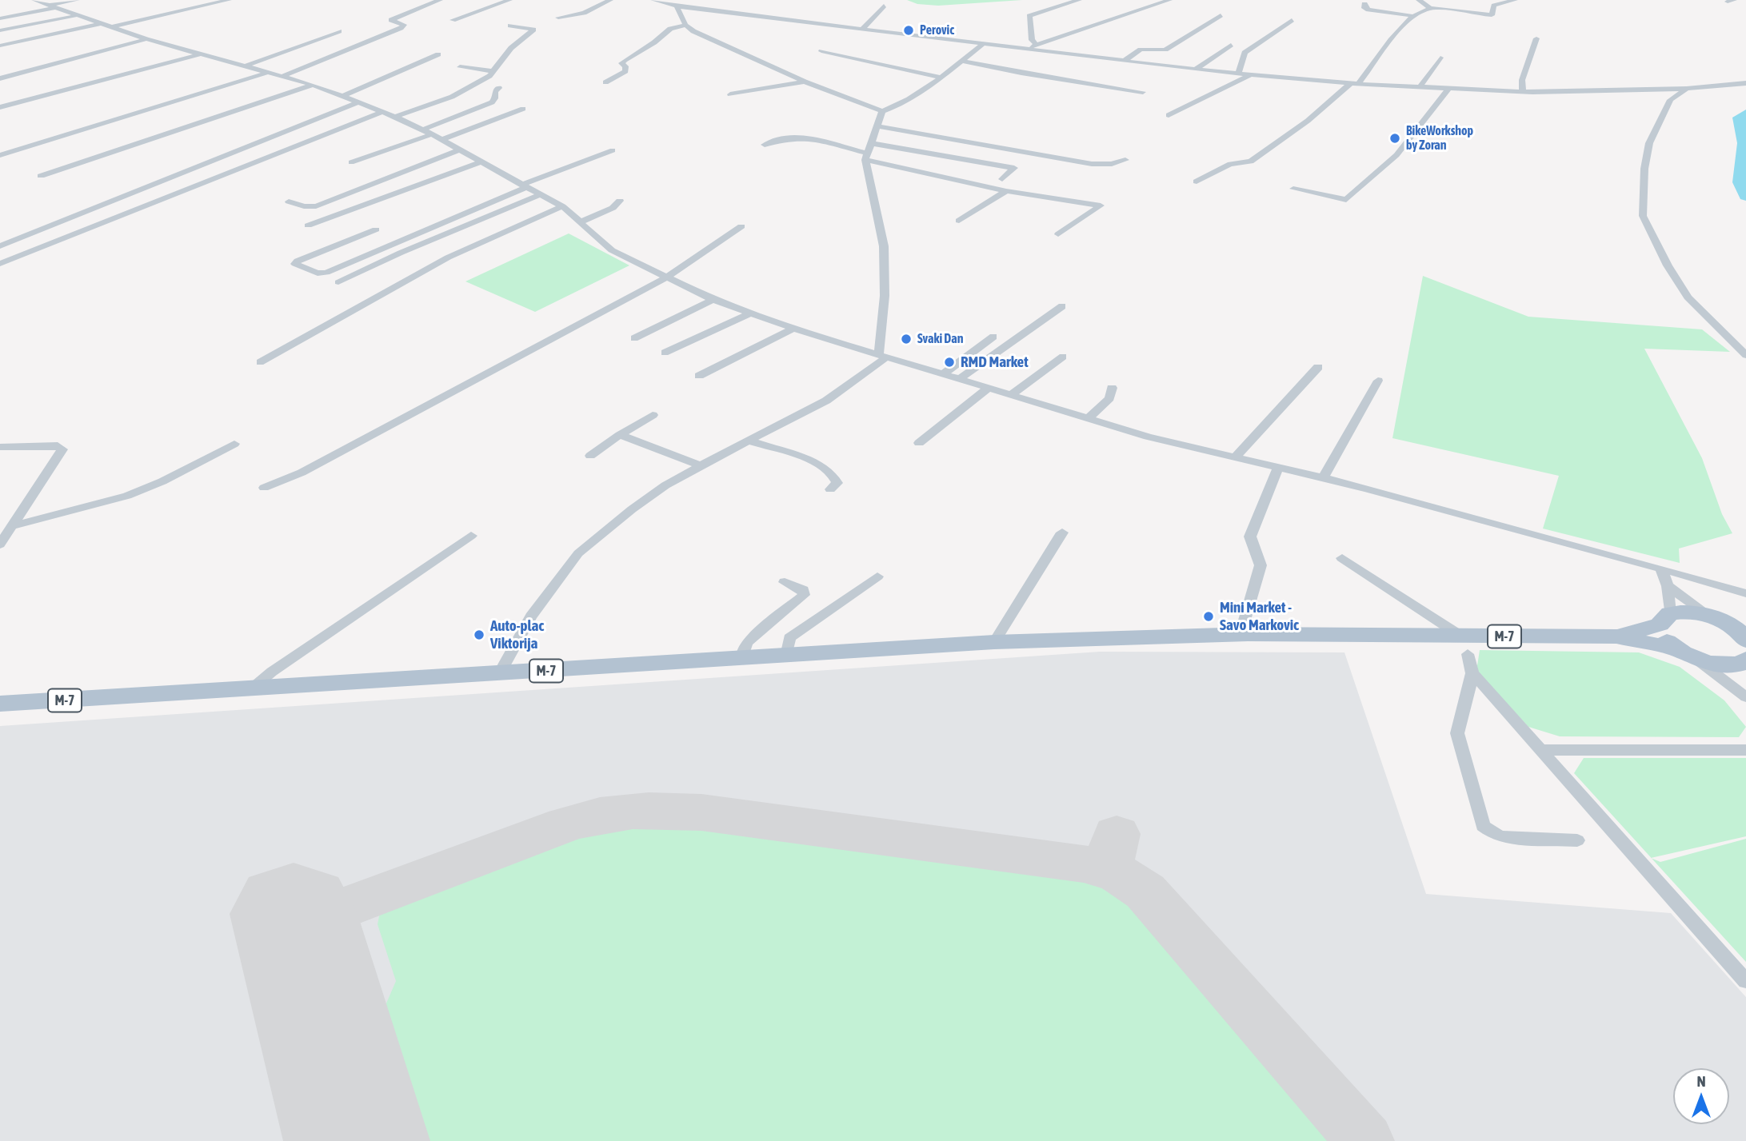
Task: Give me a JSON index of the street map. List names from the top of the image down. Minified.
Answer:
{"streets":{"main road":["M-7"]},"places":["Perovic","BikeWorkshop by Zoran","Svaki Dan","RMD Market","Mini Market - Savo Markovic","Auto-plac Viktorija"],"north":"top"}
